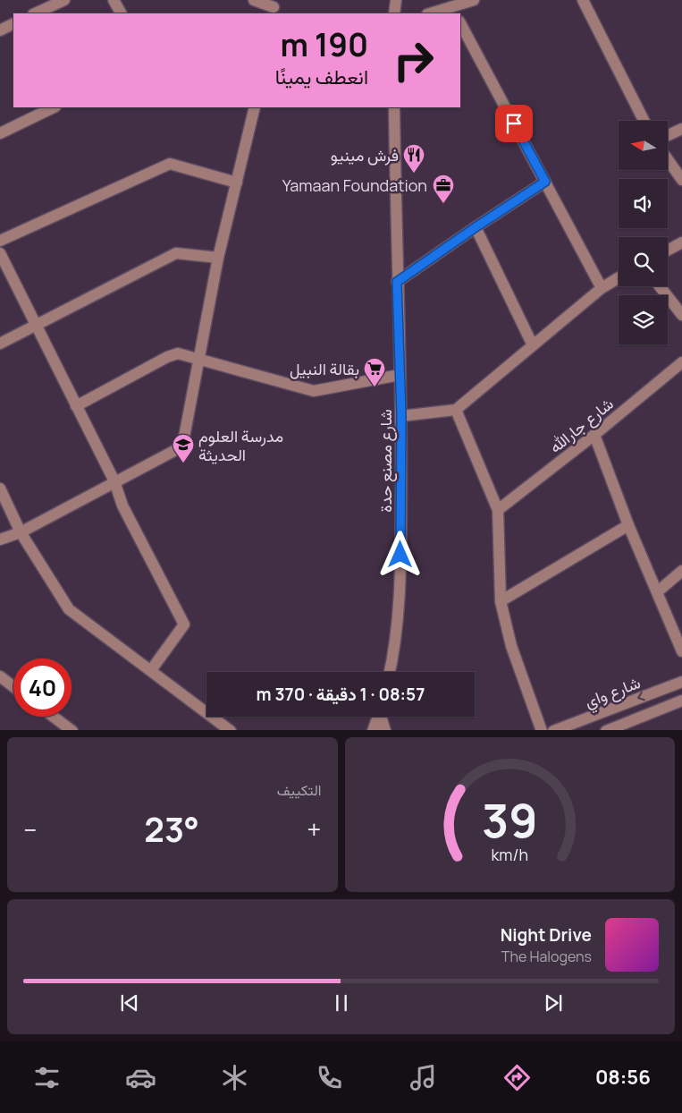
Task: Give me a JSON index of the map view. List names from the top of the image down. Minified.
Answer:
{"streets":{"street":["شارع جارالله","شارع مصنع حدة","شارع واي"]},"places":{"restaurant":["فرش مينيو"],"office":["Yamaan Foundation"],"supermarket":["بقالة النبيل"],"school or university":["مدرسة العلوم الحديثة"]},"north":"left","page":{"turn":["190 m","انعطف يمينًا"],"limit":"40","trip":"08:57 · 1 دقيقة · 370 m","tile":"التكييف","heat":["−","23°","+"],"song":["Night Drive","The Halogens"],"tabs":"08:56","gauge":["39","km/h"]}}
